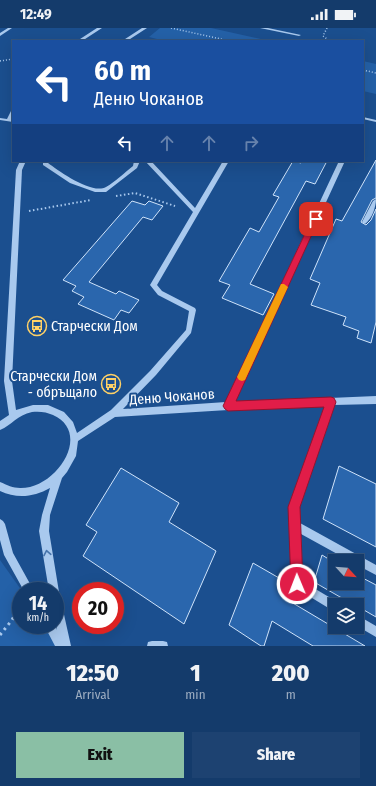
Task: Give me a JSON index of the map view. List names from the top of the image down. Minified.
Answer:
{"streets":{"street":["Деню Чоканов"]},"places":{"bus stop":["Старчески Дом","Старчески Дом - обръщало"]},"north":"bottom right","page":{"status":"12:49","turn":["60 m","Деню Чоканов"],"speed":"14 km/h","limit":"20","eta":["12:50","Arrival","1","min","200","m"],"buttons":["Exit","Share"]}}
